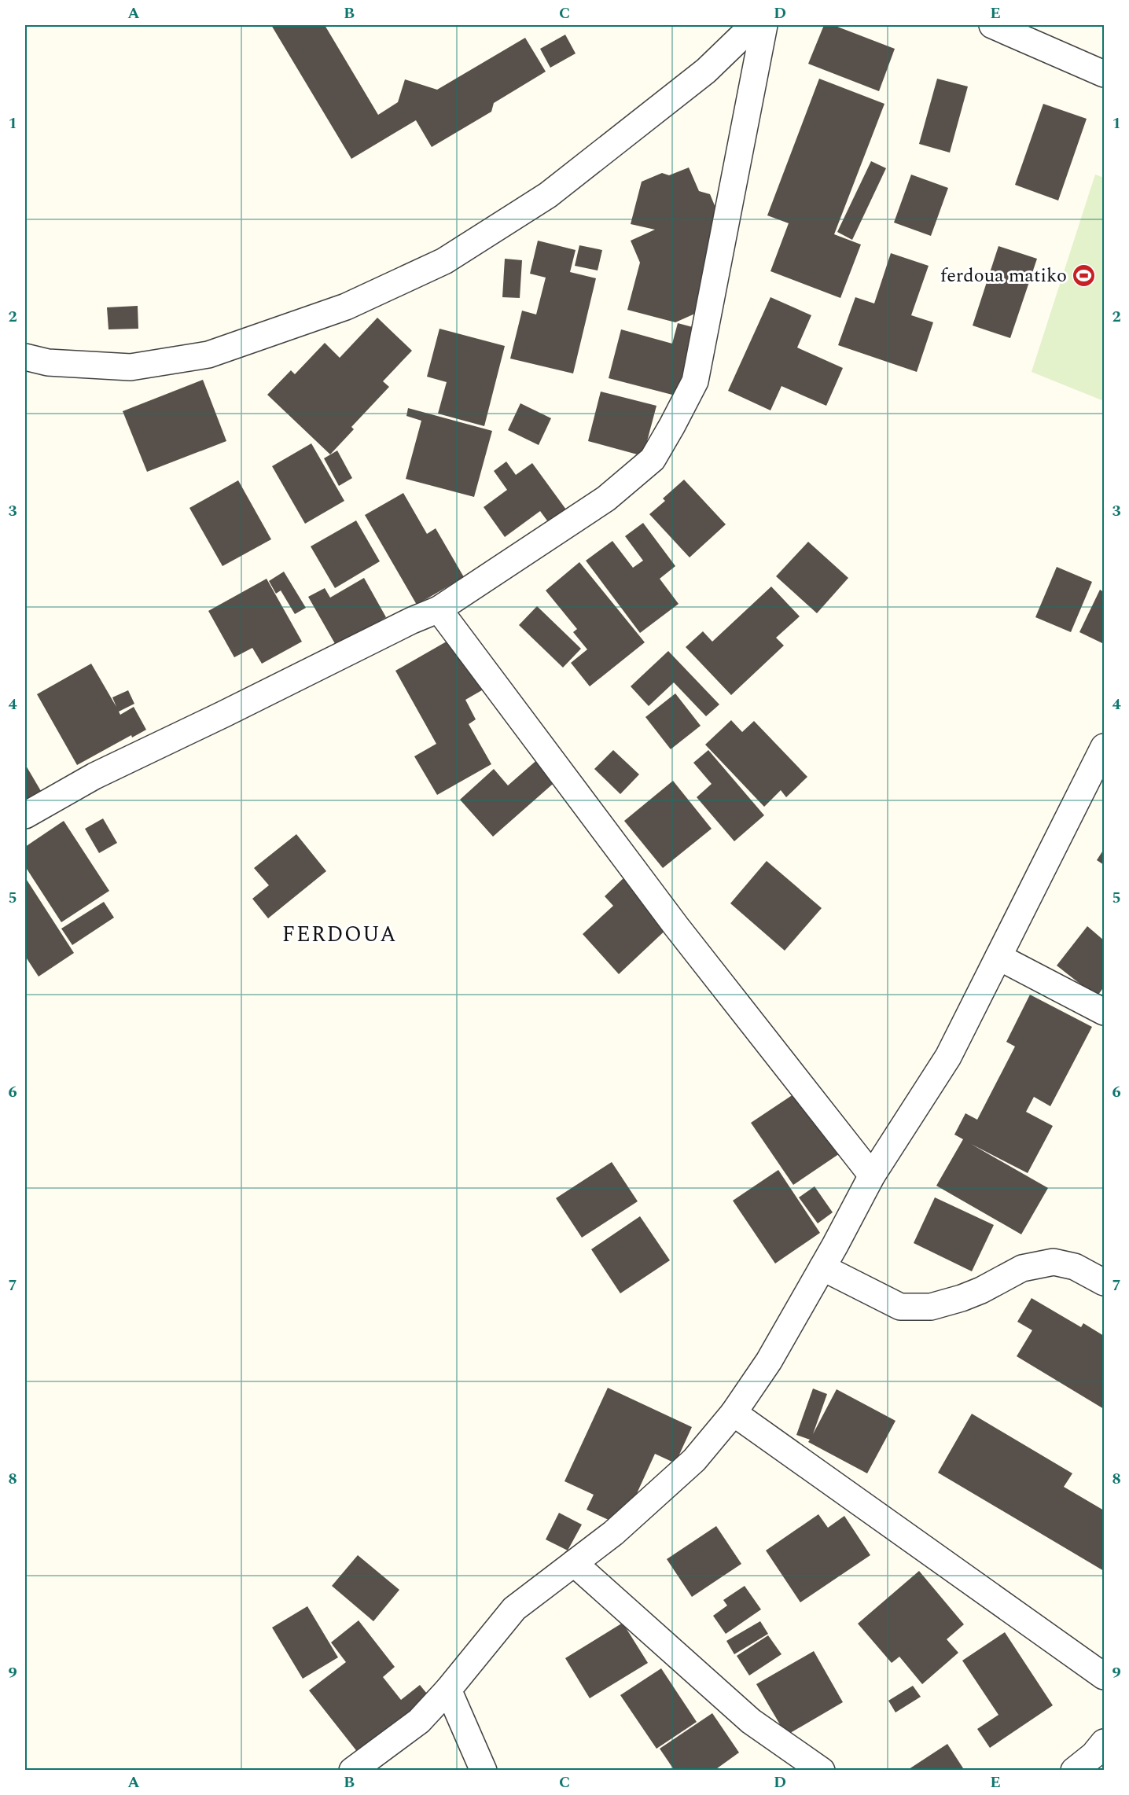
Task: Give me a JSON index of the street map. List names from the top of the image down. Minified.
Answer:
{"districts":["FERDOUA"],"places":{"sports":["ferdoua matiko"]},"grid":{"columns":["A","B","C","D","E"],"rows":["1","2","3","4","5","6","7","8","9"]}}
